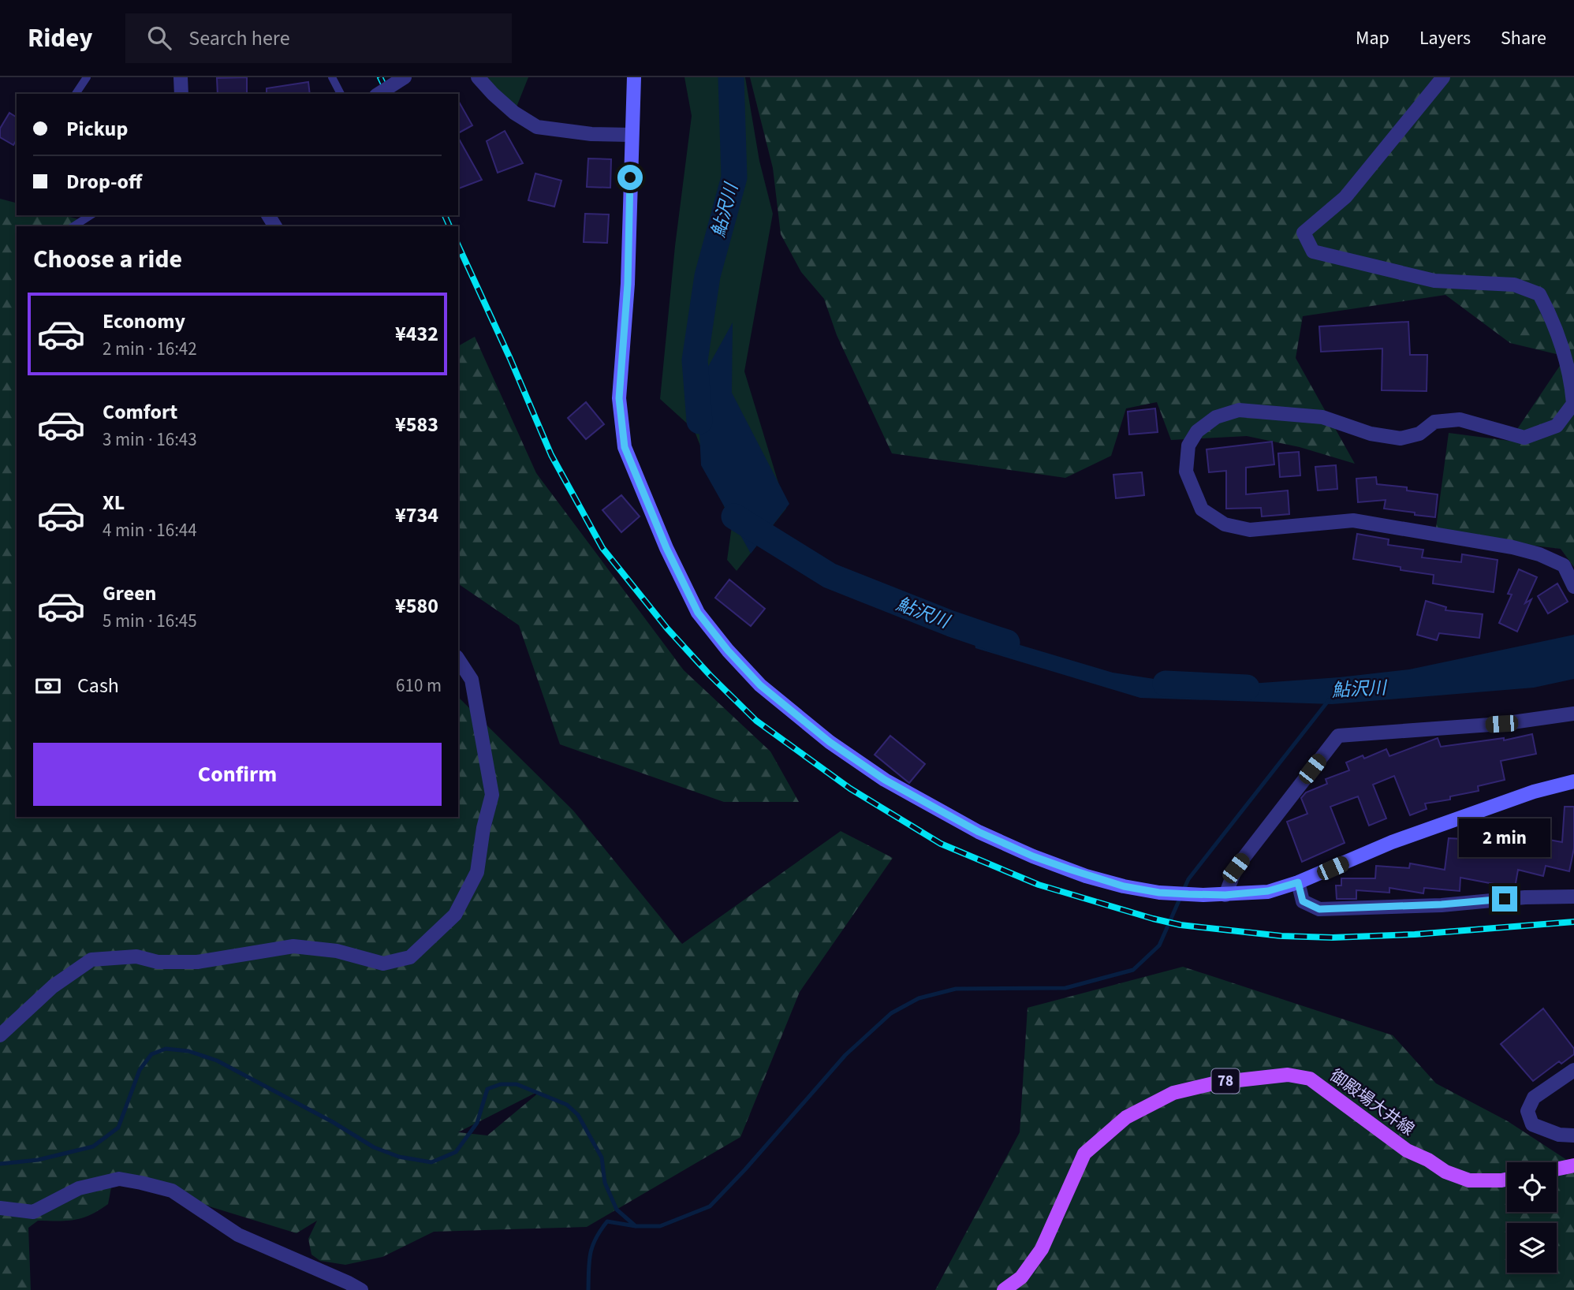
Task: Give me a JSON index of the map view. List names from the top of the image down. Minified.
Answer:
{"streets":{"main road":["78","御殿場大井線"]},"water":["鮎沢川"],"page":{"header":"Ridey","search":"Search here","nav":["Map","Layers","Share"],"banner":["Pickup","Drop-off"],"heading":"Choose a ride","list":[{"name":"Economy","note":"2 min · 16:42","value":"¥432"},{"name":"Comfort","note":"3 min · 16:43","value":"¥583"},{"name":"XL","note":"4 min · 16:44","value":"¥734"},{"name":"Green","note":"5 min · 16:45","value":"¥580"}],"pay":["Cash","610 m"],"buttons":"Confirm","bubble":"2 min"}}
